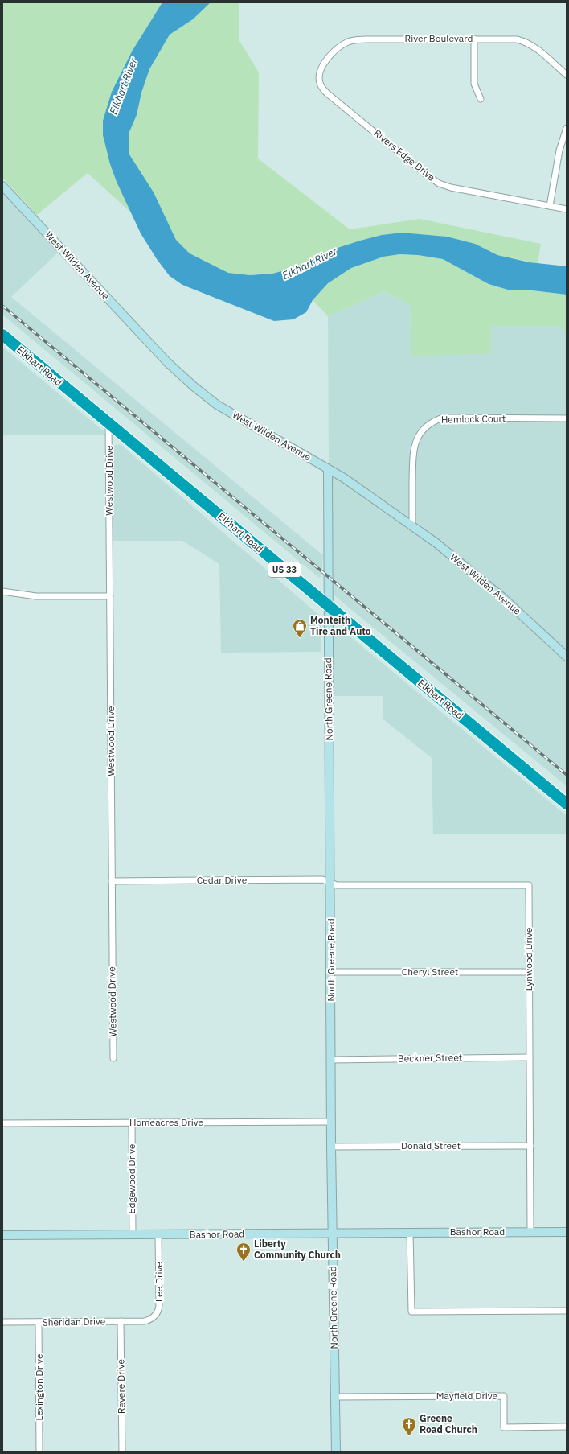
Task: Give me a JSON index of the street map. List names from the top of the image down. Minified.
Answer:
{"streets":{"highway":["Elkhart Road","US 33"],"street":["River Boulevard","Rivers Edge Drive","West Wilden Avenue","Hemlock Court","Westwood Drive","North Greene Road","Cedar Drive","Lynwood Drive","Cheryl Street","Beckner Street","Homeacres Drive","Donald Street","Edgewood Drive","Bashor Road","Lee Drive","Sheridan Drive","Revere Drive","Lexington Drive","Mayfield Drive"]},"crossings":[["River Boulevard","Rivers Edge Drive"],["West Wilden Avenue","Hemlock Court"],["West Wilden Avenue","North Greene Road"],["Elkhart Road","Westwood Drive"],["Elkhart Road","North Greene Road"],["Westwood Drive","Cedar Drive"],["North Greene Road","Cedar Drive"],["North Greene Road","Lynwood Drive"],["North Greene Road","Cheryl Street"],["North Greene Road","Beckner Street"],["North Greene Road","Homeacres Drive"],["North Greene Road","Donald Street"],["North Greene Road","Bashor Road"],["North Greene Road","Mayfield Drive"],["Cedar Drive","Lynwood Drive"],["Lynwood Drive","Cheryl Street"],["Lynwood Drive","Beckner Street"],["Lynwood Drive","Donald Street"],["Lynwood Drive","Bashor Road"],["Homeacres Drive","Edgewood Drive"],["Edgewood Drive","Bashor Road"],["Bashor Road","Lee Drive"],["Lee Drive","Sheridan Drive"],["Sheridan Drive","Revere Drive"],["Sheridan Drive","Lexington Drive"]],"water":["Elkhart River"],"places":{"shop":["Monteith Tire and Auto"],"church":["Liberty Community Church","Greene Road Church"]}}
